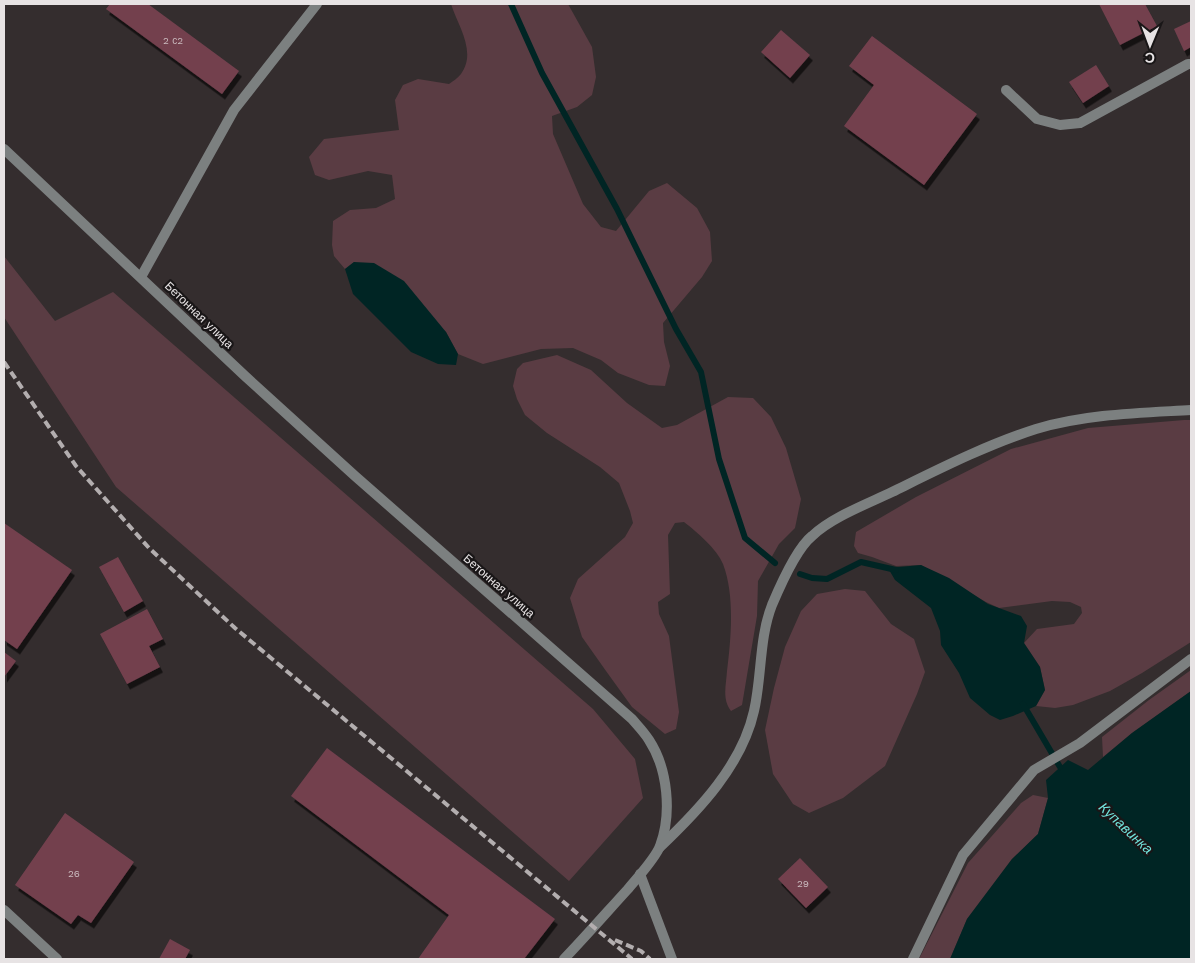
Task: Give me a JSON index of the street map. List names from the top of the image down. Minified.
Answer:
{"streets":{"street":["Бетонная улица"]},"water":["Купавинка"],"house_numbers":["2 с2","26","29"],"north":"bottom"}
